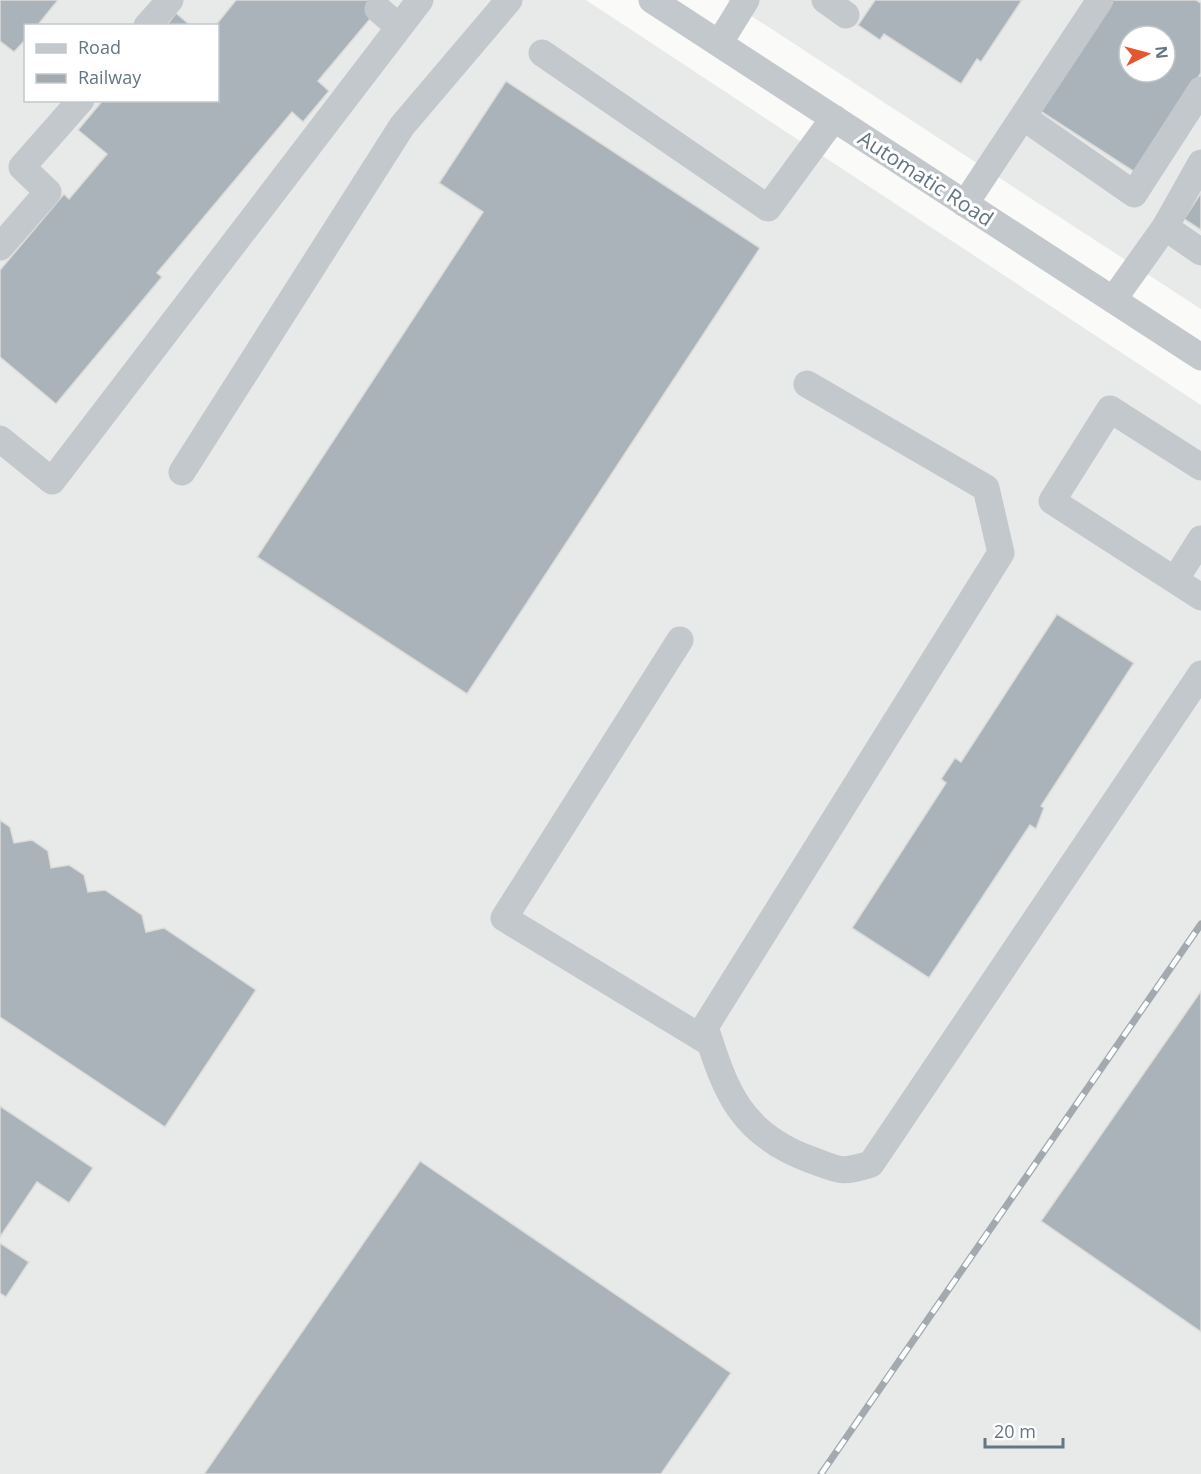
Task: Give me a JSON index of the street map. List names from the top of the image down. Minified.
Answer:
{"streets":{"street":["Automatic Road"]},"legend":["Road","Railway"],"scale_bar":"20 m","north":"right"}
